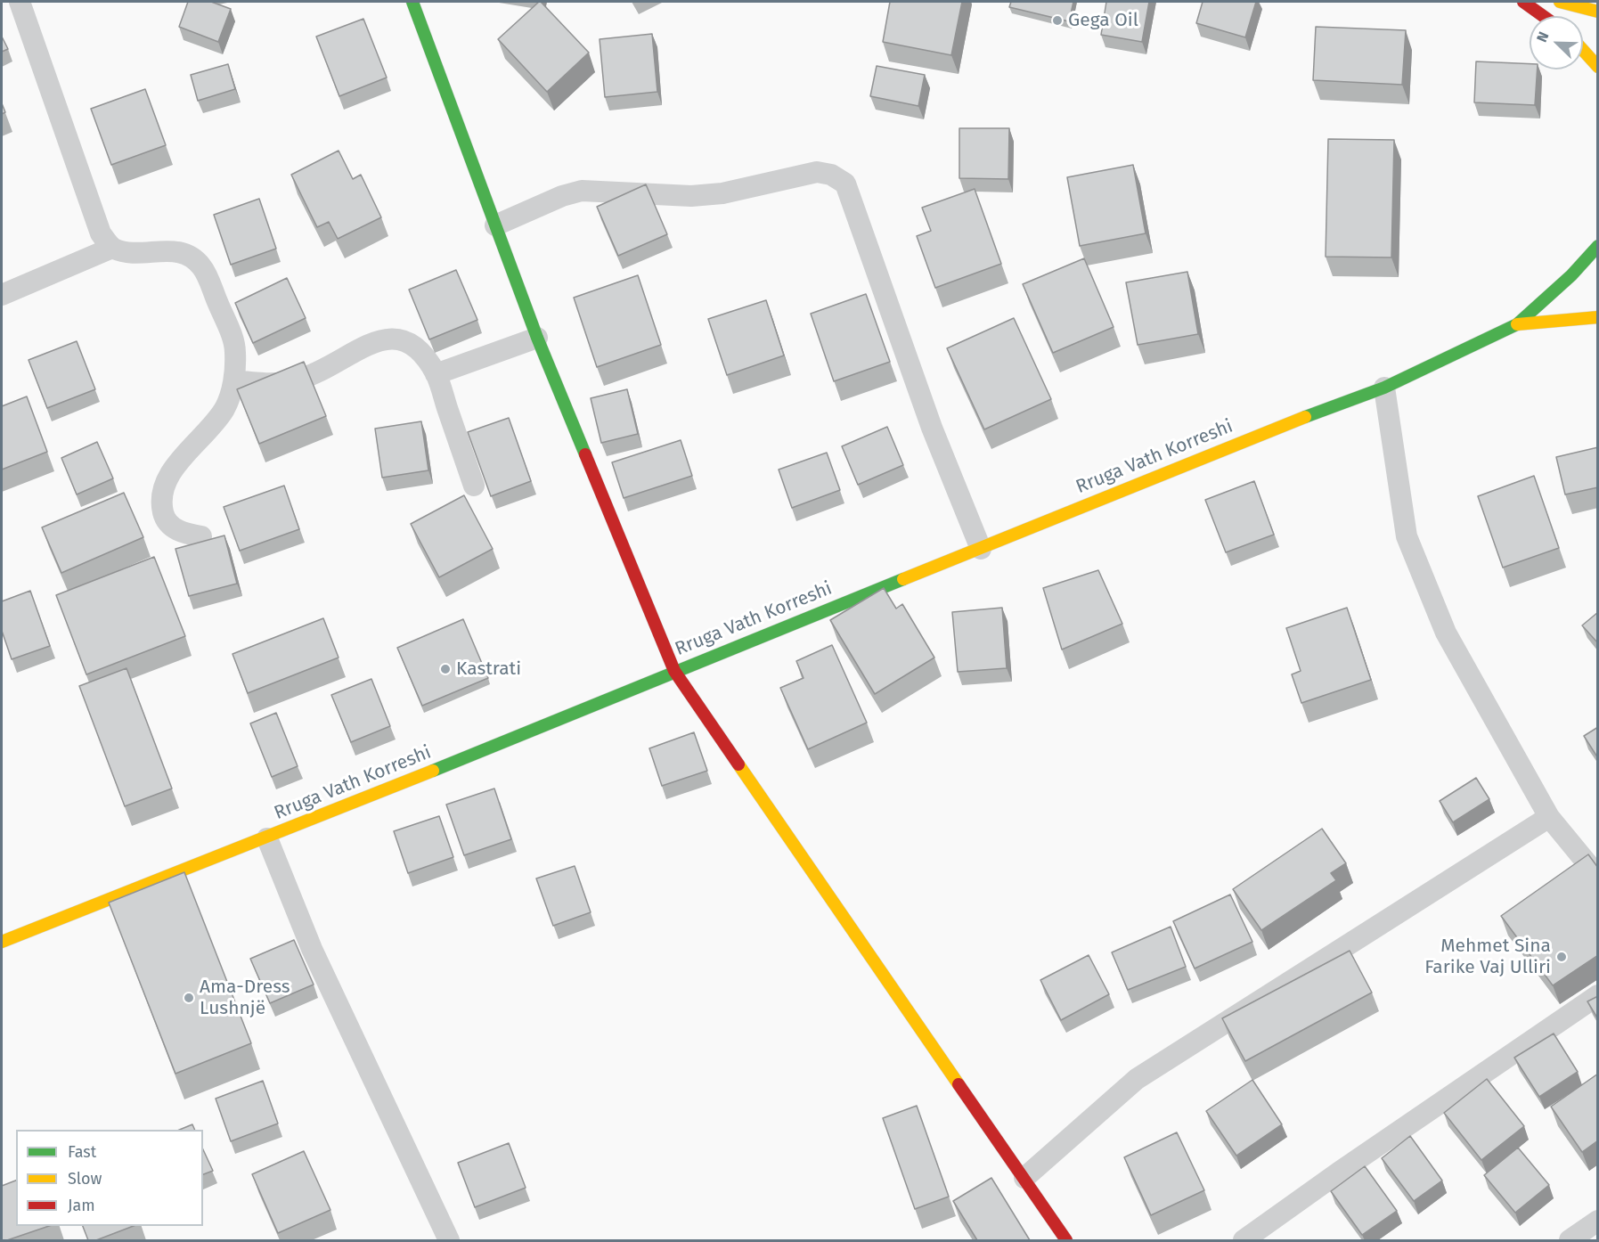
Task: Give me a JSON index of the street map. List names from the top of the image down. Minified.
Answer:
{"streets":{"main road":["Rruga Vath Korreshi"]},"places":["Gega Oil","Kastrati","Mehmet Sina Farike Vaj Ulliri","Ama-Dress Lushnjë"],"legend":["Fast","Slow","Jam"],"north":"top left"}
